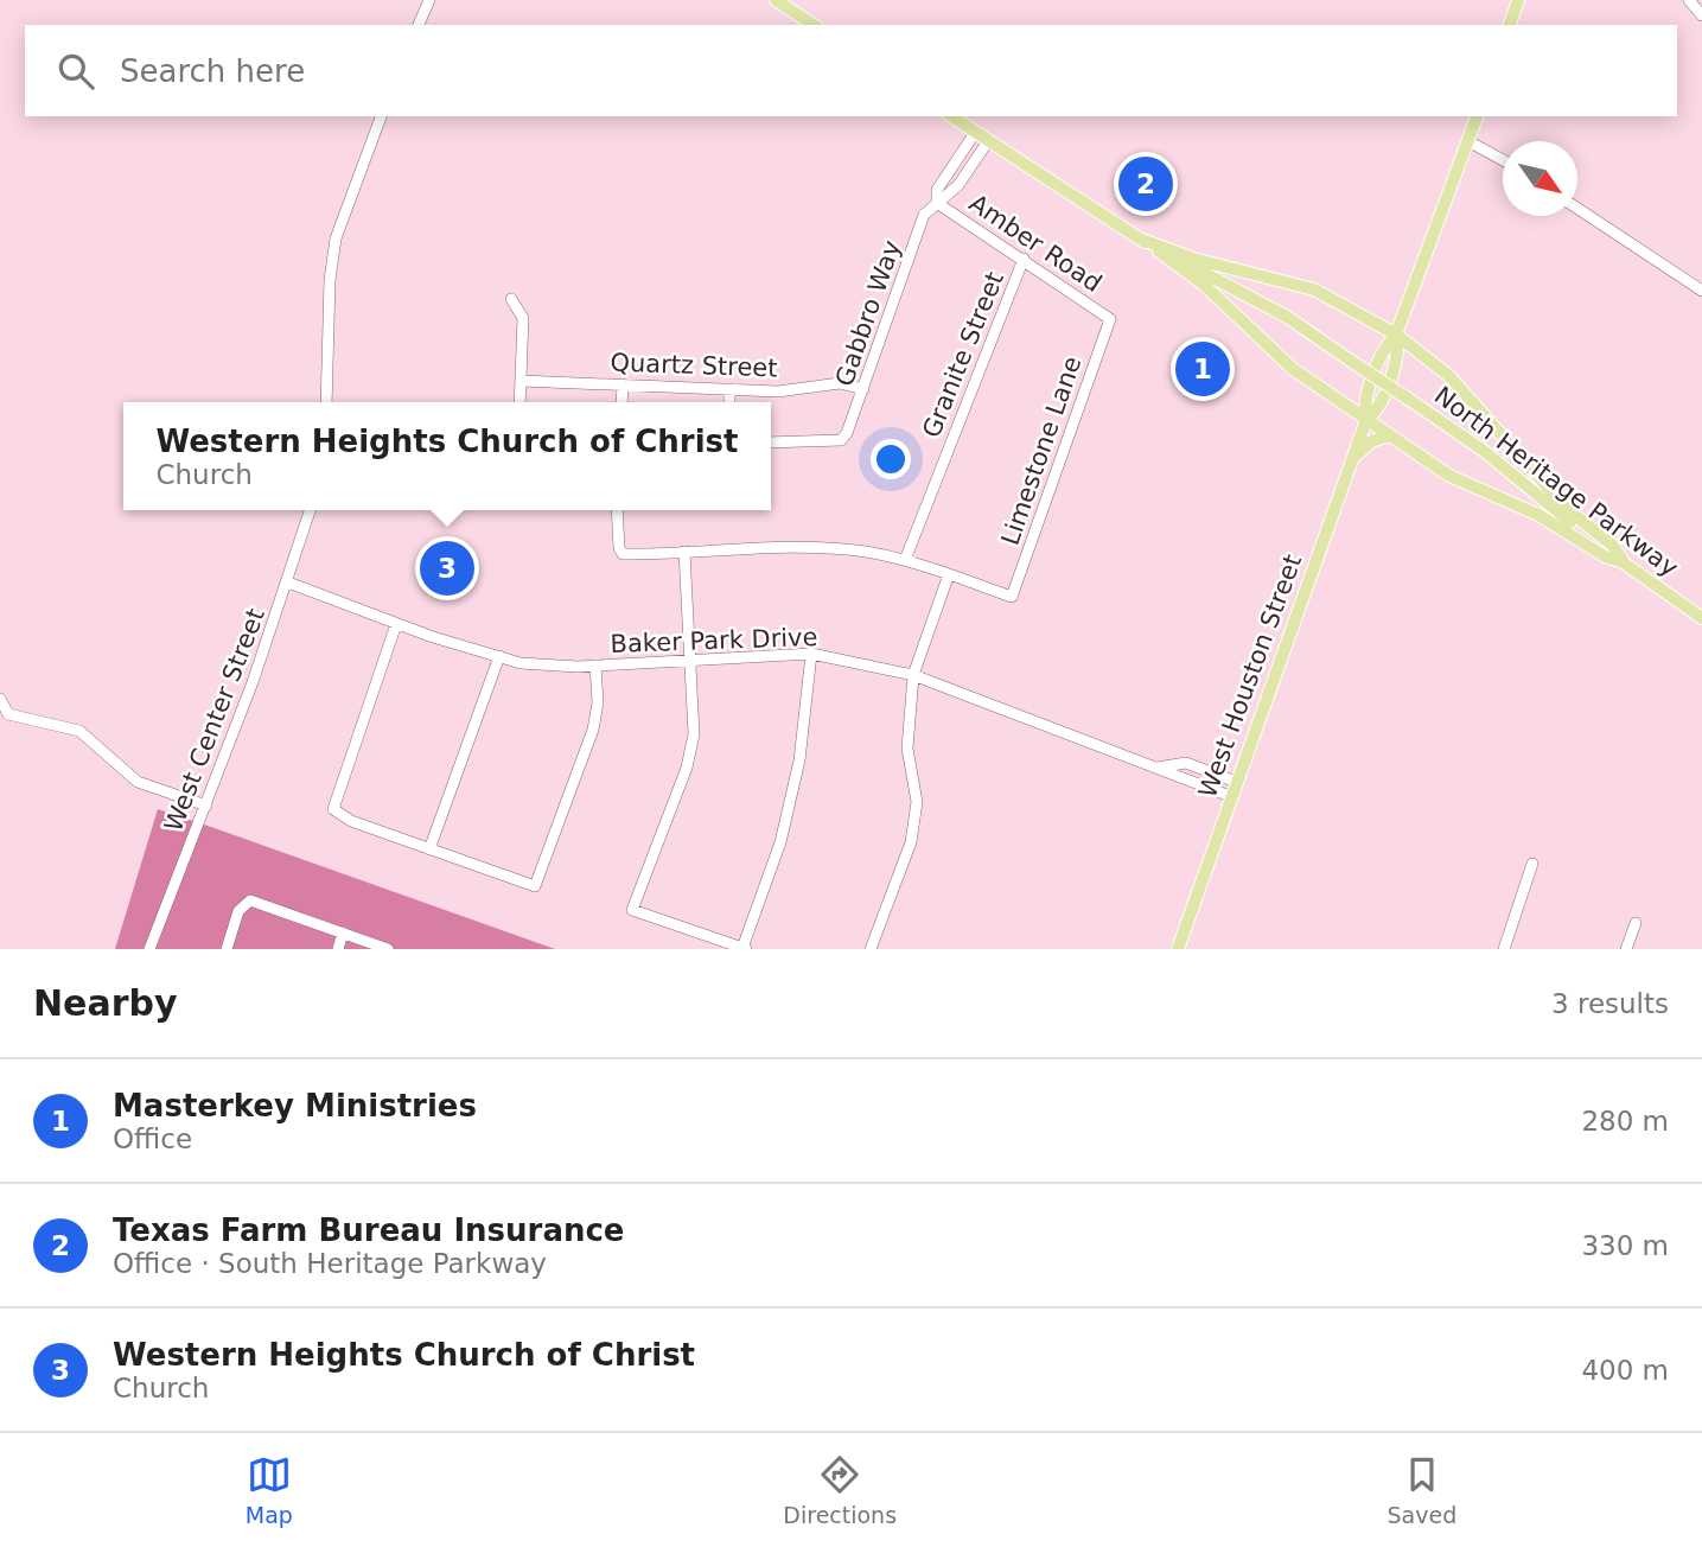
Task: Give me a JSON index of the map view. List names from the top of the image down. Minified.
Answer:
{"streets":{"main road":["North Heritage Parkway","West Houston Street"],"street":["Amber Road","Gabbro Way","Granite Street","Quartz Street","Limestone Lane","Baker Park Drive","West Center Street"]},"crossings":[["Amber Road","Gabbro Way"],["Amber Road","Granite Street"],["Amber Road","Limestone Lane"],["Gabbro Way","Quartz Street"],["Baker Park Drive","West Houston Street"],["Baker Park Drive","West Center Street"]],"north":"bottom right","page":{"search":"Search here","pins":["2","1","3"],"popup":["Western Heights Church of Christ","Church"],"heading":["Nearby","3 results"],"list":[{"mark":"1","name":"Masterkey Ministries","note":"Office","value":"280 m"},{"mark":"2","name":"Texas Farm Bureau Insurance","note":"Office · South Heritage Parkway","value":"330 m"},{"mark":"3","name":"Western Heights Church of Christ","note":"Church","value":"400 m"}],"nav":["Map","Directions","Saved"]}}
